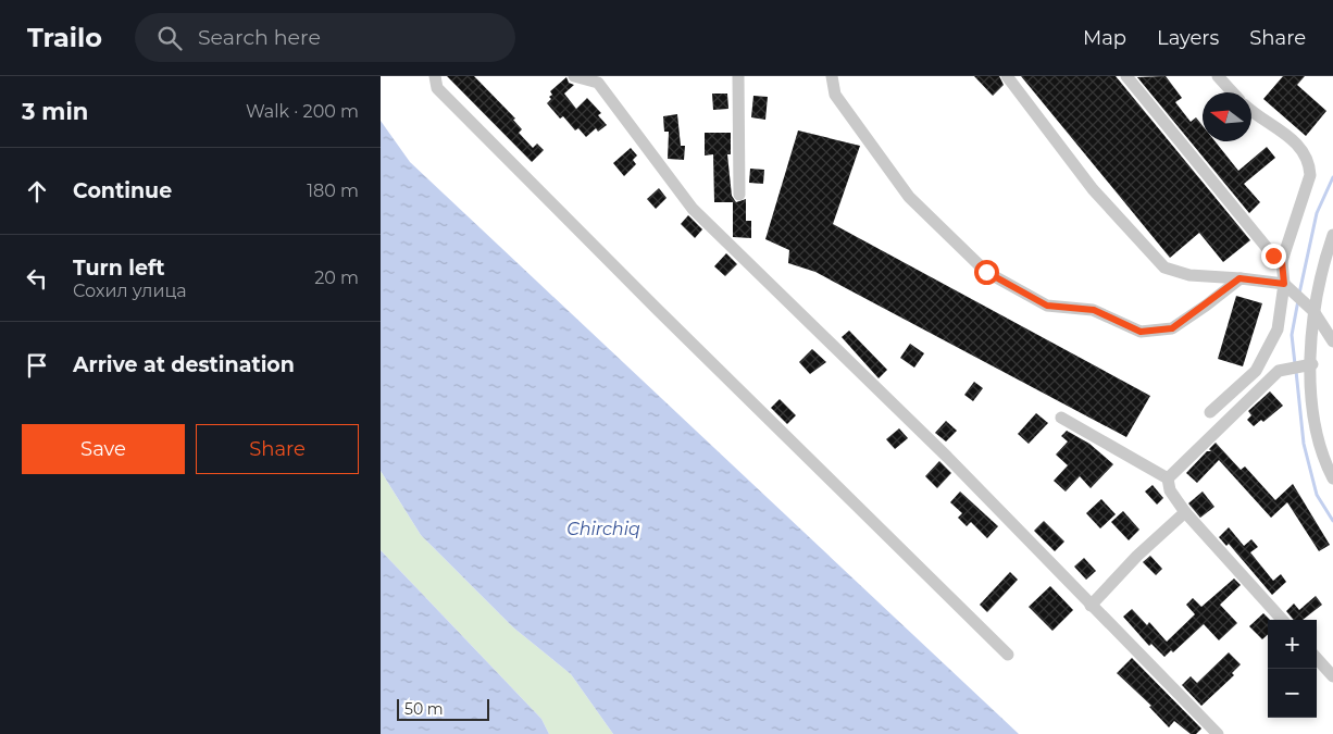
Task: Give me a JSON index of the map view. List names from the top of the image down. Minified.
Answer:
{"water":["Chirchiq"],"scale_bar":"50 m","north":"left","page":{"header":"Trailo","search":"Search here","nav":["Map","Layers","Share"],"heading":["3 min","Walk · 200 m"],"list":[["Continue","180 m"],["Turn left","Сохил улица","20 m"],"Arrive at destination"],"buttons":["Save","Share"],"map_buttons":["+","−"],"scale":"50 m"}}
